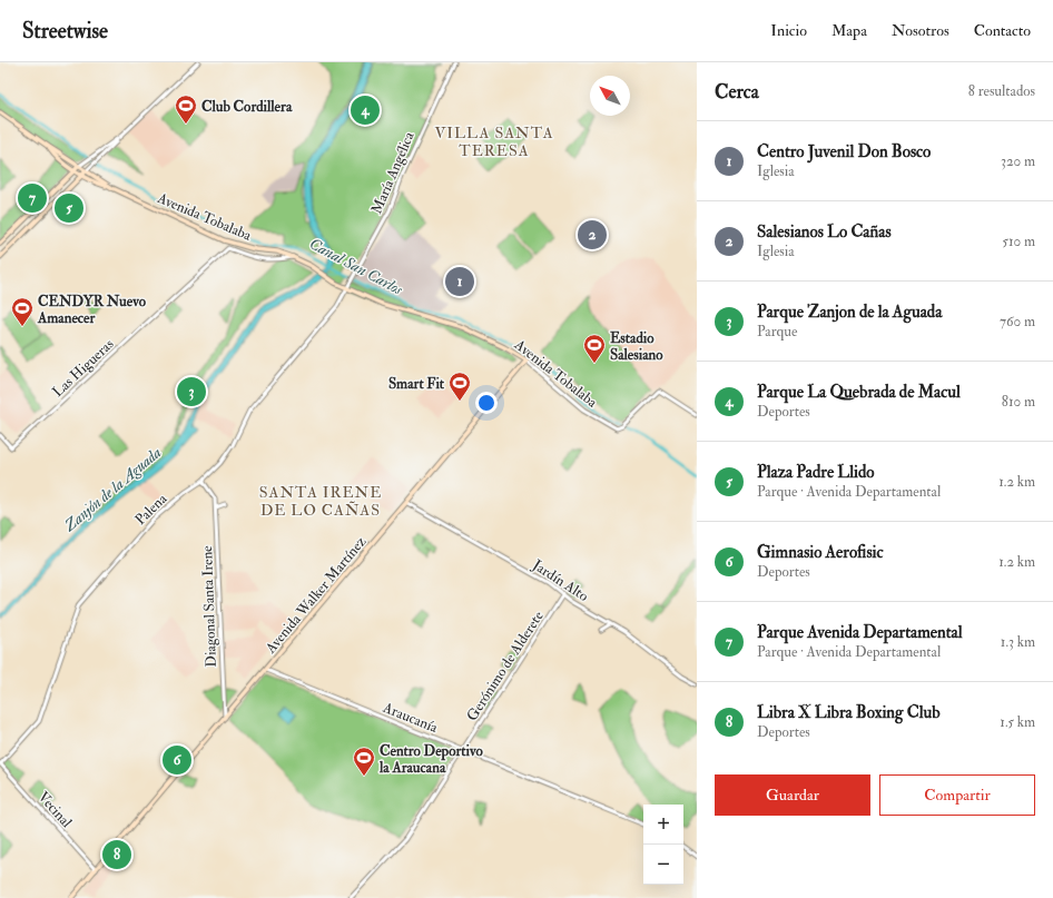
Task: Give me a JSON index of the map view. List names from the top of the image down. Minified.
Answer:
{"streets":{"main road":["Avenida Tobalaba","Avenida Walker Martínez"],"street":["María Angélica","Las Higueras","Palena","Jardín Alto","Diagonal Santa Irene","Gerónimo de Alderete","Araucanía","Vecinal"]},"crossings":[["María Angélica","Avenida Tobalaba"],["María Angélica","Palena"],["Avenida Tobalaba","Palena"],["Avenida Tobalaba","Avenida Walker Martínez"],["Palena","Diagonal Santa Irene"],["Palena","Vecinal"],["Jardín Alto","Avenida Walker Martínez"],["Jardín Alto","Gerónimo de Alderete"],["Avenida Walker Martínez","Diagonal Santa Irene"],["Avenida Walker Martínez","Araucanía"],["Avenida Walker Martínez","Vecinal"],["Gerónimo de Alderete","Araucanía"]],"districts":["VILLA SANTA TERESA","SANTA IRENE DE LO CAÑAS"],"water":["Canal San Carlos","Zanjón de la Aguada"],"places":{"sports":["Club Cordillera","CENDYR Nuevo Amanecer","Estadio Salesiano","Smart Fit","Centro Deportivo la Araucana"]},"north":"top left","page":{"header":"Streetwise","nav":["Inicio","Mapa","Nosotros","Contacto"],"heading":["Cerca","8 resultados"],"pins":["4","7","5","2","1","3","6","8"],"list":[{"mark":"1","name":"Centro Juvenil Don Bosco","note":"Iglesia","value":"320 m"},{"mark":"2","name":"Salesianos Lo Cañas","note":"Iglesia","value":"510 m"},{"mark":"3","name":"Parque Zanjon de la Aguada","note":"Parque","value":"760 m"},{"mark":"4","name":"Parque La Quebrada de Macul","note":"Deportes","value":"810 m"},{"mark":"5","name":"Plaza Padre Llido","note":"Parque · Avenida Departamental","value":"1.2 km"},{"mark":"6","name":"Gimnasio Aerofisic","note":"Deportes","value":"1.2 km"},{"mark":"7","name":"Parque Avenida Departamental","note":"Parque · Avenida Departamental","value":"1.3 km"},{"mark":"8","name":"Libra X Libra Boxing Club","note":"Deportes","value":"1.5 km"}],"buttons":["Guardar","Compartir"],"map_buttons":["+","−"]}}
